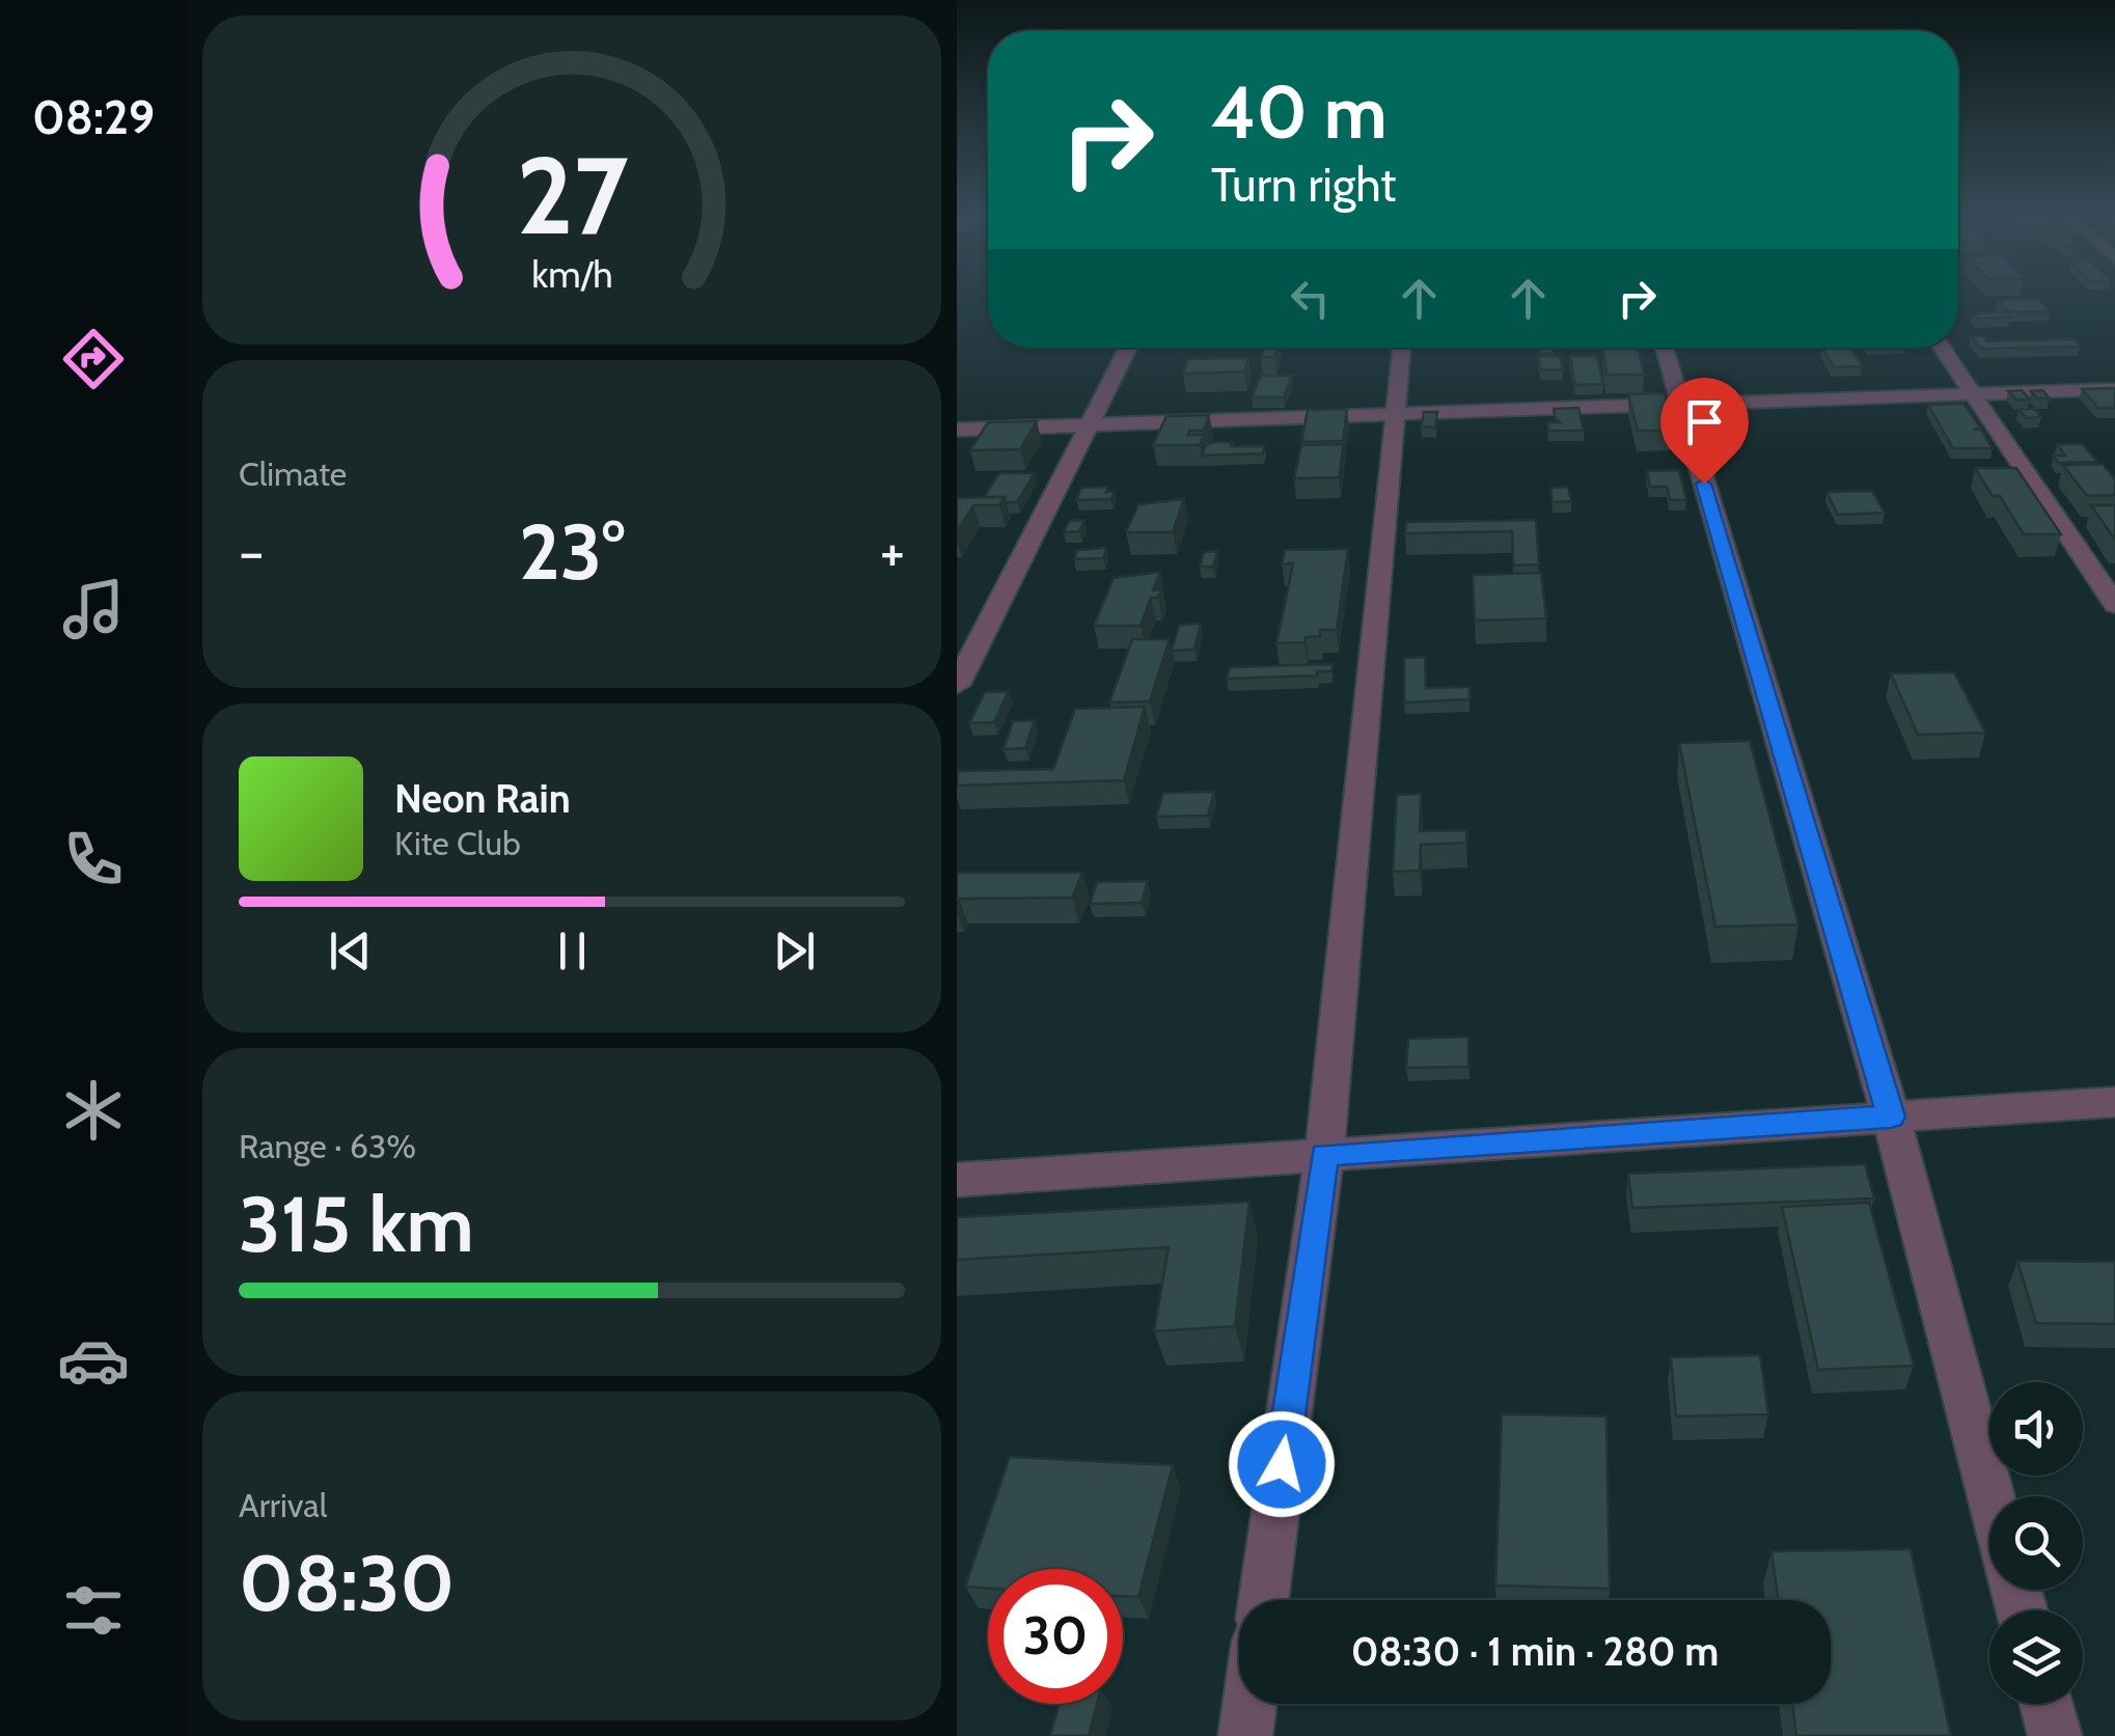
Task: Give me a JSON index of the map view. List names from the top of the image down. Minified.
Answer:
{"page":{"tabs":"08:29","turn":["40 m","Turn right"],"tile":["Climate",["Range · 63%","315 km"],["Arrival","08:30"]],"heat":["−","23°","+"],"song":["Neon Rain","Kite Club"],"limit":"30","trip":"08:30 · 1 min · 280 m","gauge":["27","km/h"]}}
